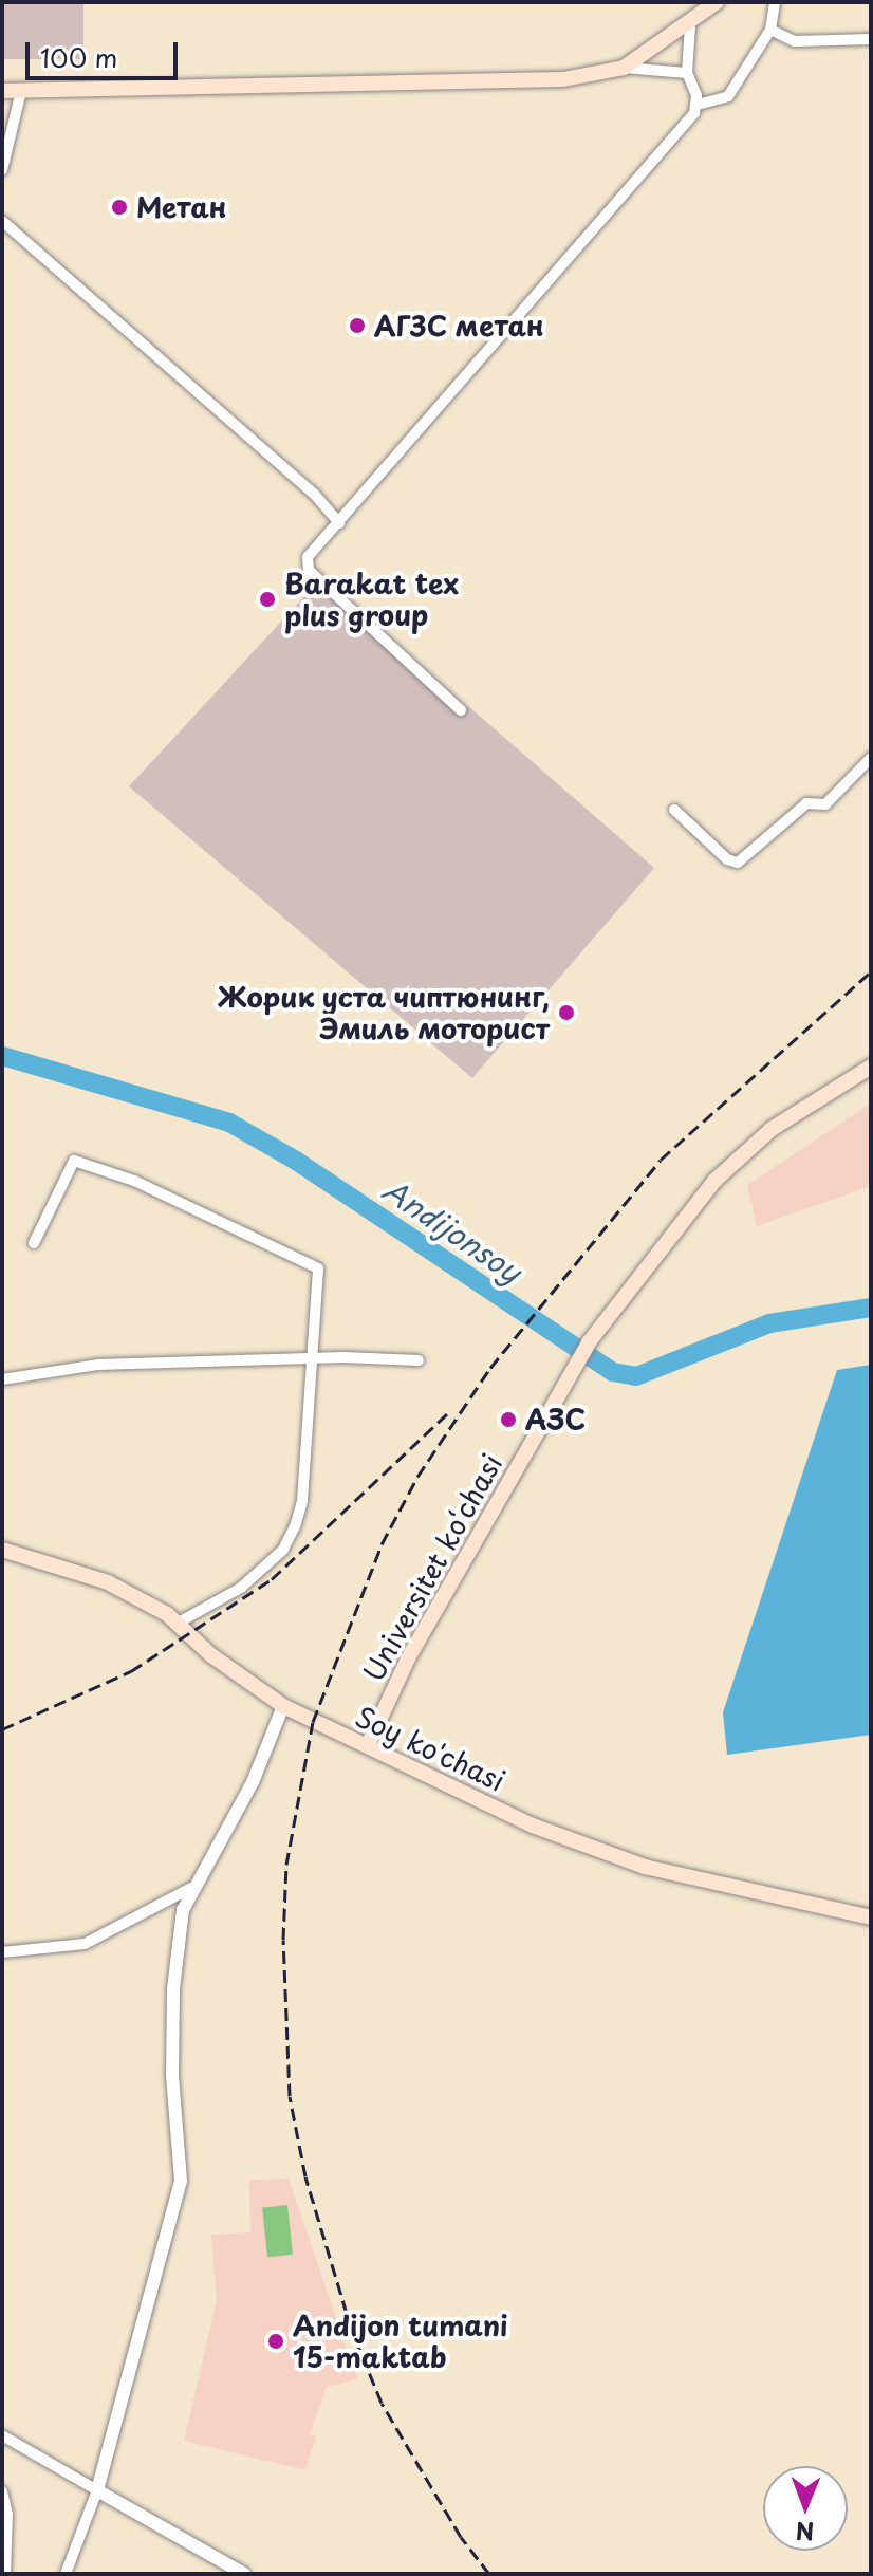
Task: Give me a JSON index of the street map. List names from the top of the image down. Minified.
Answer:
{"streets":{"main road":["Universitet kо‘chasi","Soy ko'chasi"]},"crossings":[["Universitet kо‘chasi","Soy ko'chasi"]],"water":["Andijonsoy"],"places":["Метан","АГЗС метан","Barakat tex plus group","Жорик уста чиптюнинг, Эмиль моторист","АЗС","Andijon tumani 15-maktab"],"scale_bar":"100 m","north":"bottom"}
